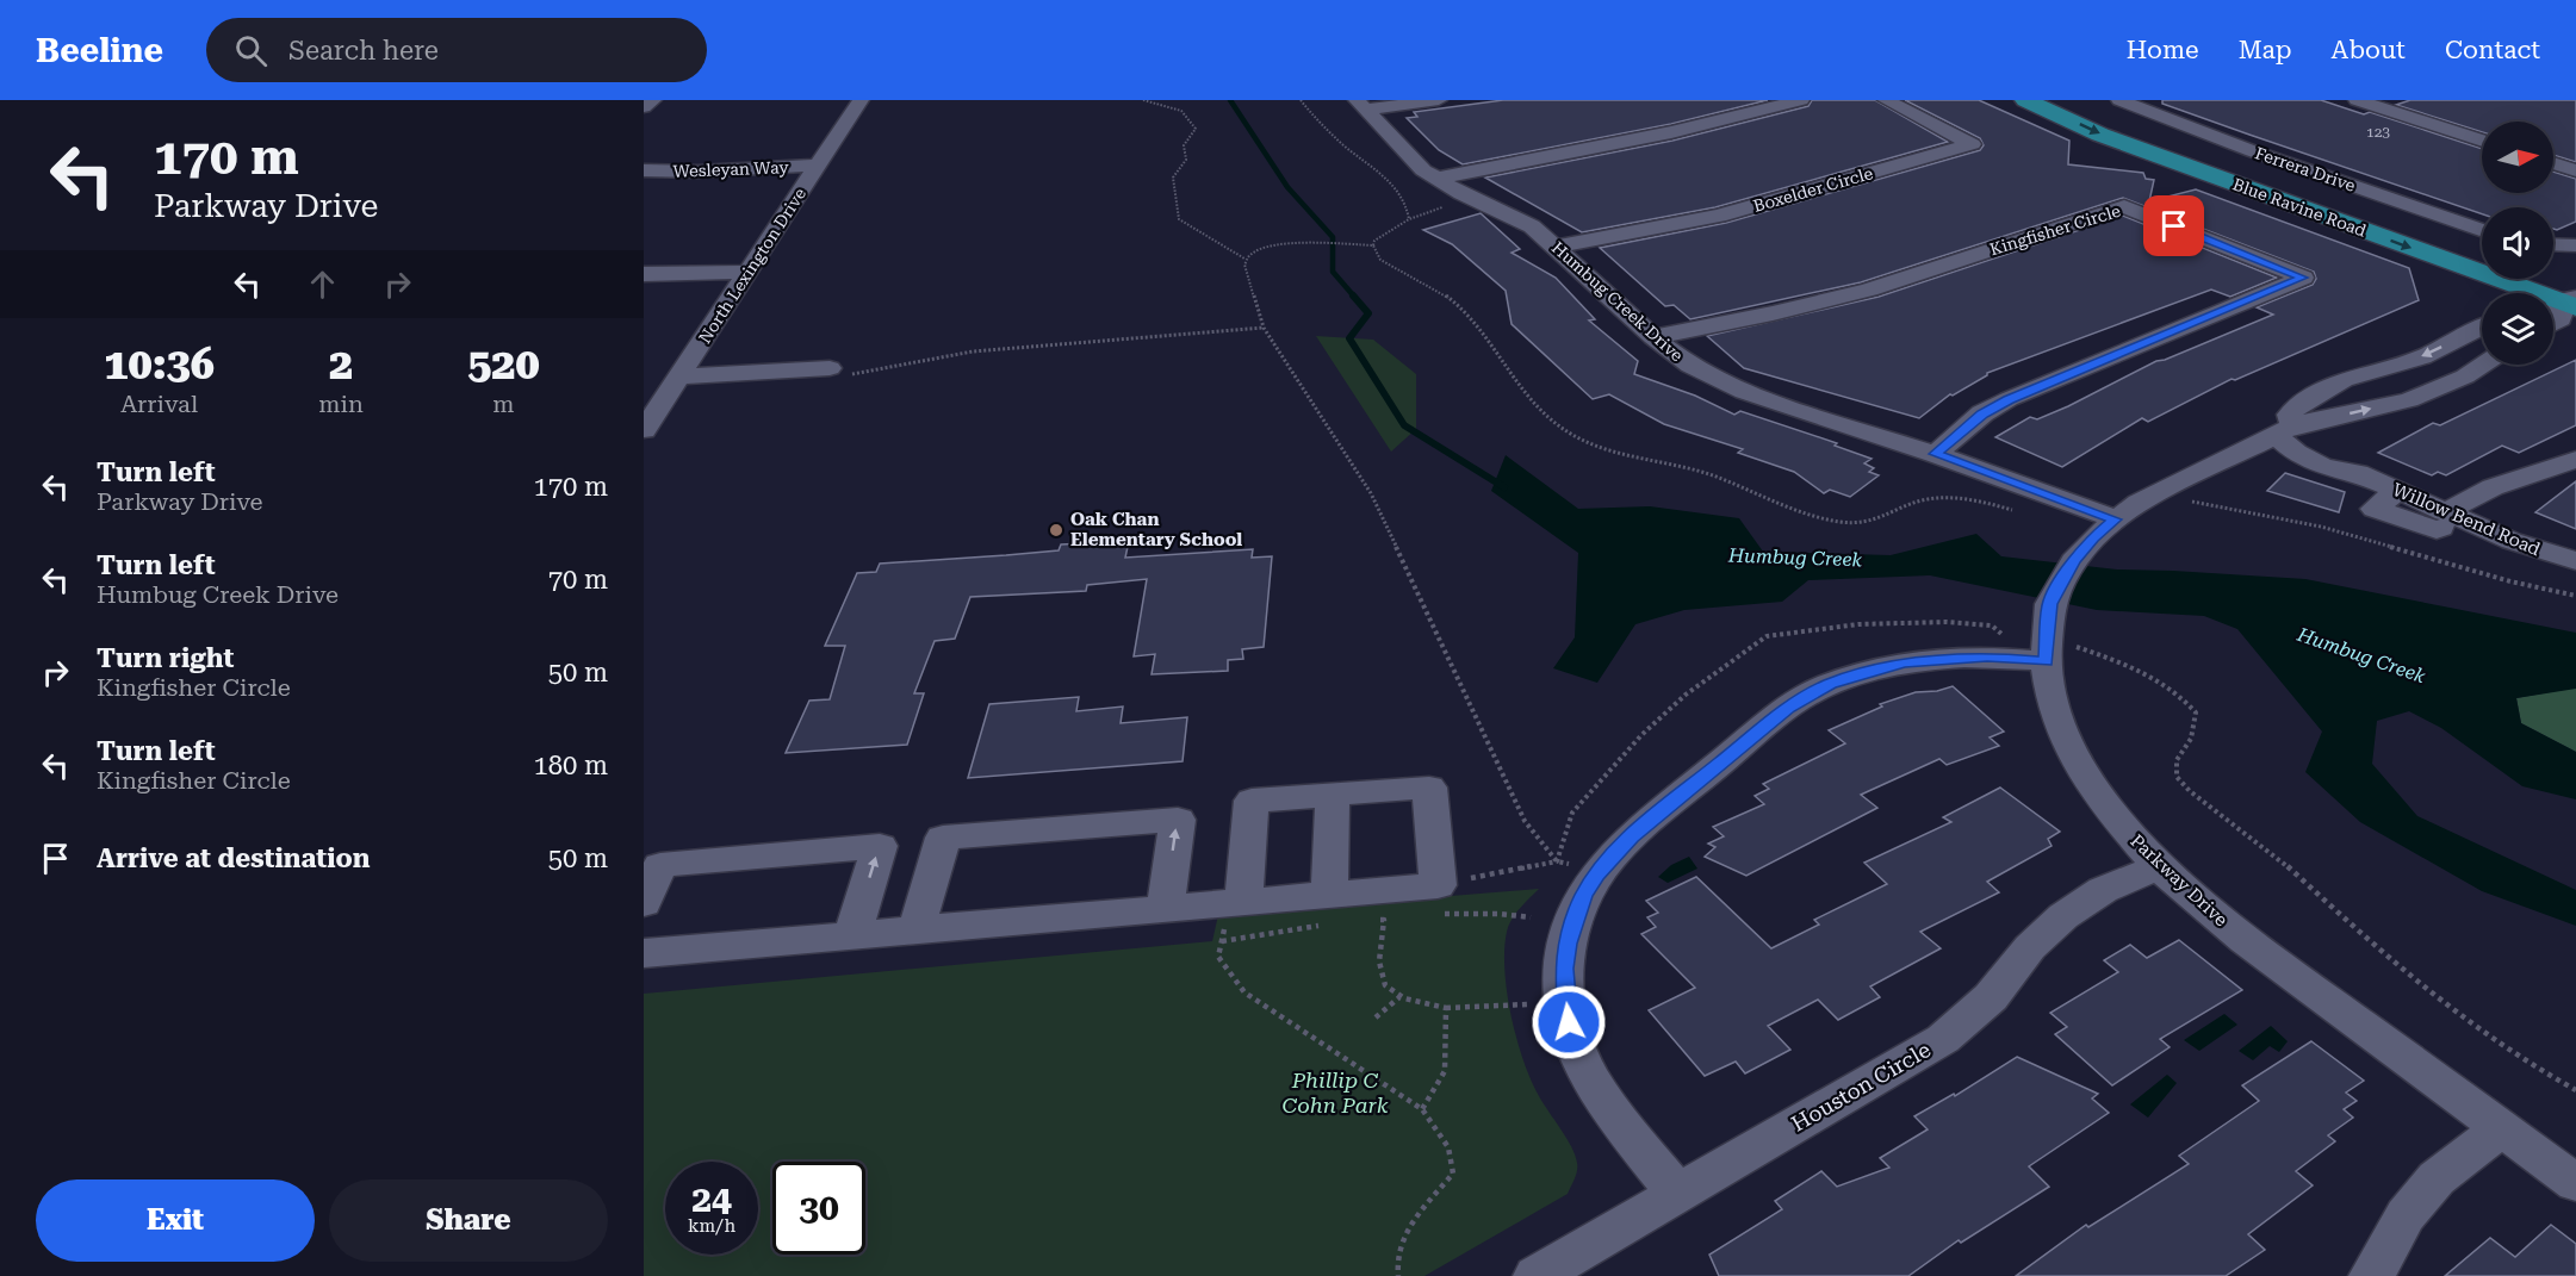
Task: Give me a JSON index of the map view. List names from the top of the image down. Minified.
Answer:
{"streets":{"main road":["Blue Ravine Road"],"street":["Wesleyan Way","Ferrera Drive","Boxelder Circle","Kingfisher Circle","North Lexington Drive","Humbug Creek Drive","Willow Bend Road","Parkway Drive","Houston Circle"]},"crossings":[["Wesleyan Way","North Lexington Drive"],["Boxelder Circle","Humbug Creek Drive"],["Kingfisher Circle","Humbug Creek Drive"],["Humbug Creek Drive","Parkway Drive"],["Willow Bend Road","Parkway Drive"],["Parkway Drive","Houston Circle"]],"water":["Humbug Creek"],"parks":["Phillip C Cohn Park"],"places":["Oak Chan Elementary School"],"house_numbers":["123"],"north":"right","page":{"header":"Beeline","search":"Search here","nav":["Home","Map","About","Contact"],"turn":["170 m","Parkway Drive"],"eta":["10:36","Arrival","2","min","520","m"],"list":[{"name":"Turn left","note":"Parkway Drive","value":"170 m"},{"name":"Turn left","note":"Humbug Creek Drive","value":"70 m"},{"name":"Turn right","note":"Kingfisher Circle","value":"50 m"},{"name":"Turn left","note":"Kingfisher Circle","value":"180 m"},{"name":"Arrive at destination","value":"50 m"}],"speed":"24 km/h","limit":"30","buttons":["Exit","Share"]}}
